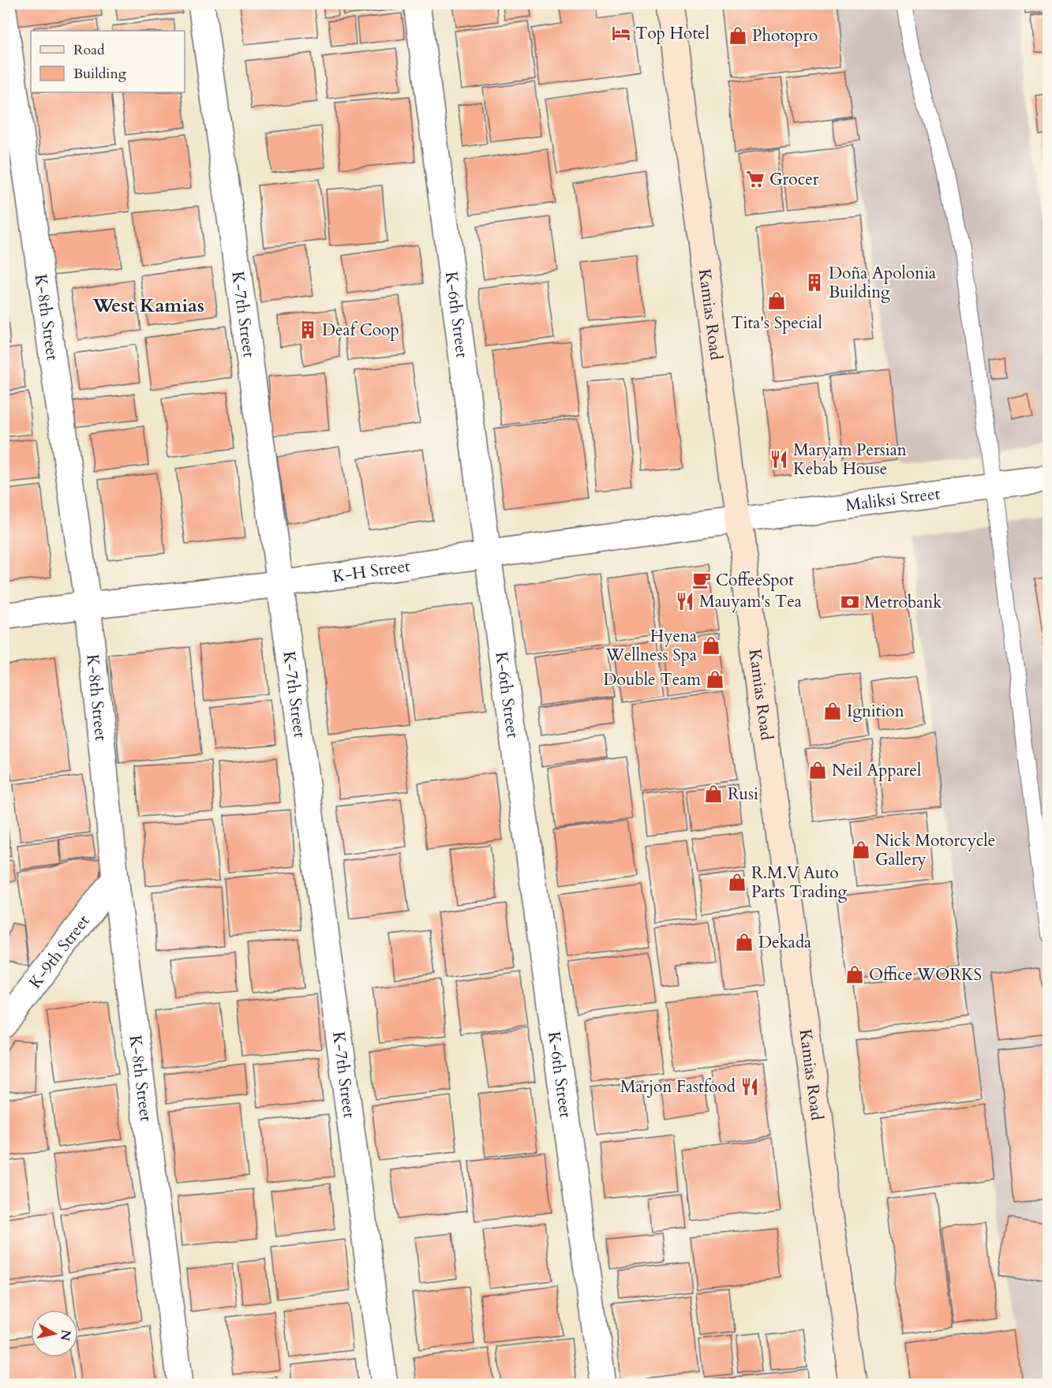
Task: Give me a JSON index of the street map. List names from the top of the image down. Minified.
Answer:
{"streets":{"main road":["Kamias Road"],"street":["K-7th Street","K-6th Street","K-8th Street","Maliksi Street","K-H Street","K-9th Street"]},"crossings":[["K-7th Street","K-H Street"],["K-6th Street","K-H Street"],["Kamias Road","Maliksi Street"],["Kamias Road","K-H Street"],["K-8th Street","K-H Street"],["K-8th Street","K-9th Street"],["Maliksi Street","K-H Street"]],"districts":["West Kamias"],"places":{"hotel":["Top Hotel"],"shop":["Photopro","Tita's Special","Hyena Wellness Spa","Double Team","Ignition","Neil Apparel","Rusi","Nick Motorcycle Gallery","R.M.V Auto Parts Trading","Dekada","Office WORKS"],"supermarket":["Grocer"],"building":["Doña Apolonia Building","Deaf Coop"],"restaurant":["Maryam Persian Kebab House","Mauyam's Tea","Marjon Fastfood"],"cafe":["CoffeeSpot"],"bank":["Metrobank"]},"legend":["Road","Building"],"north":"right"}
